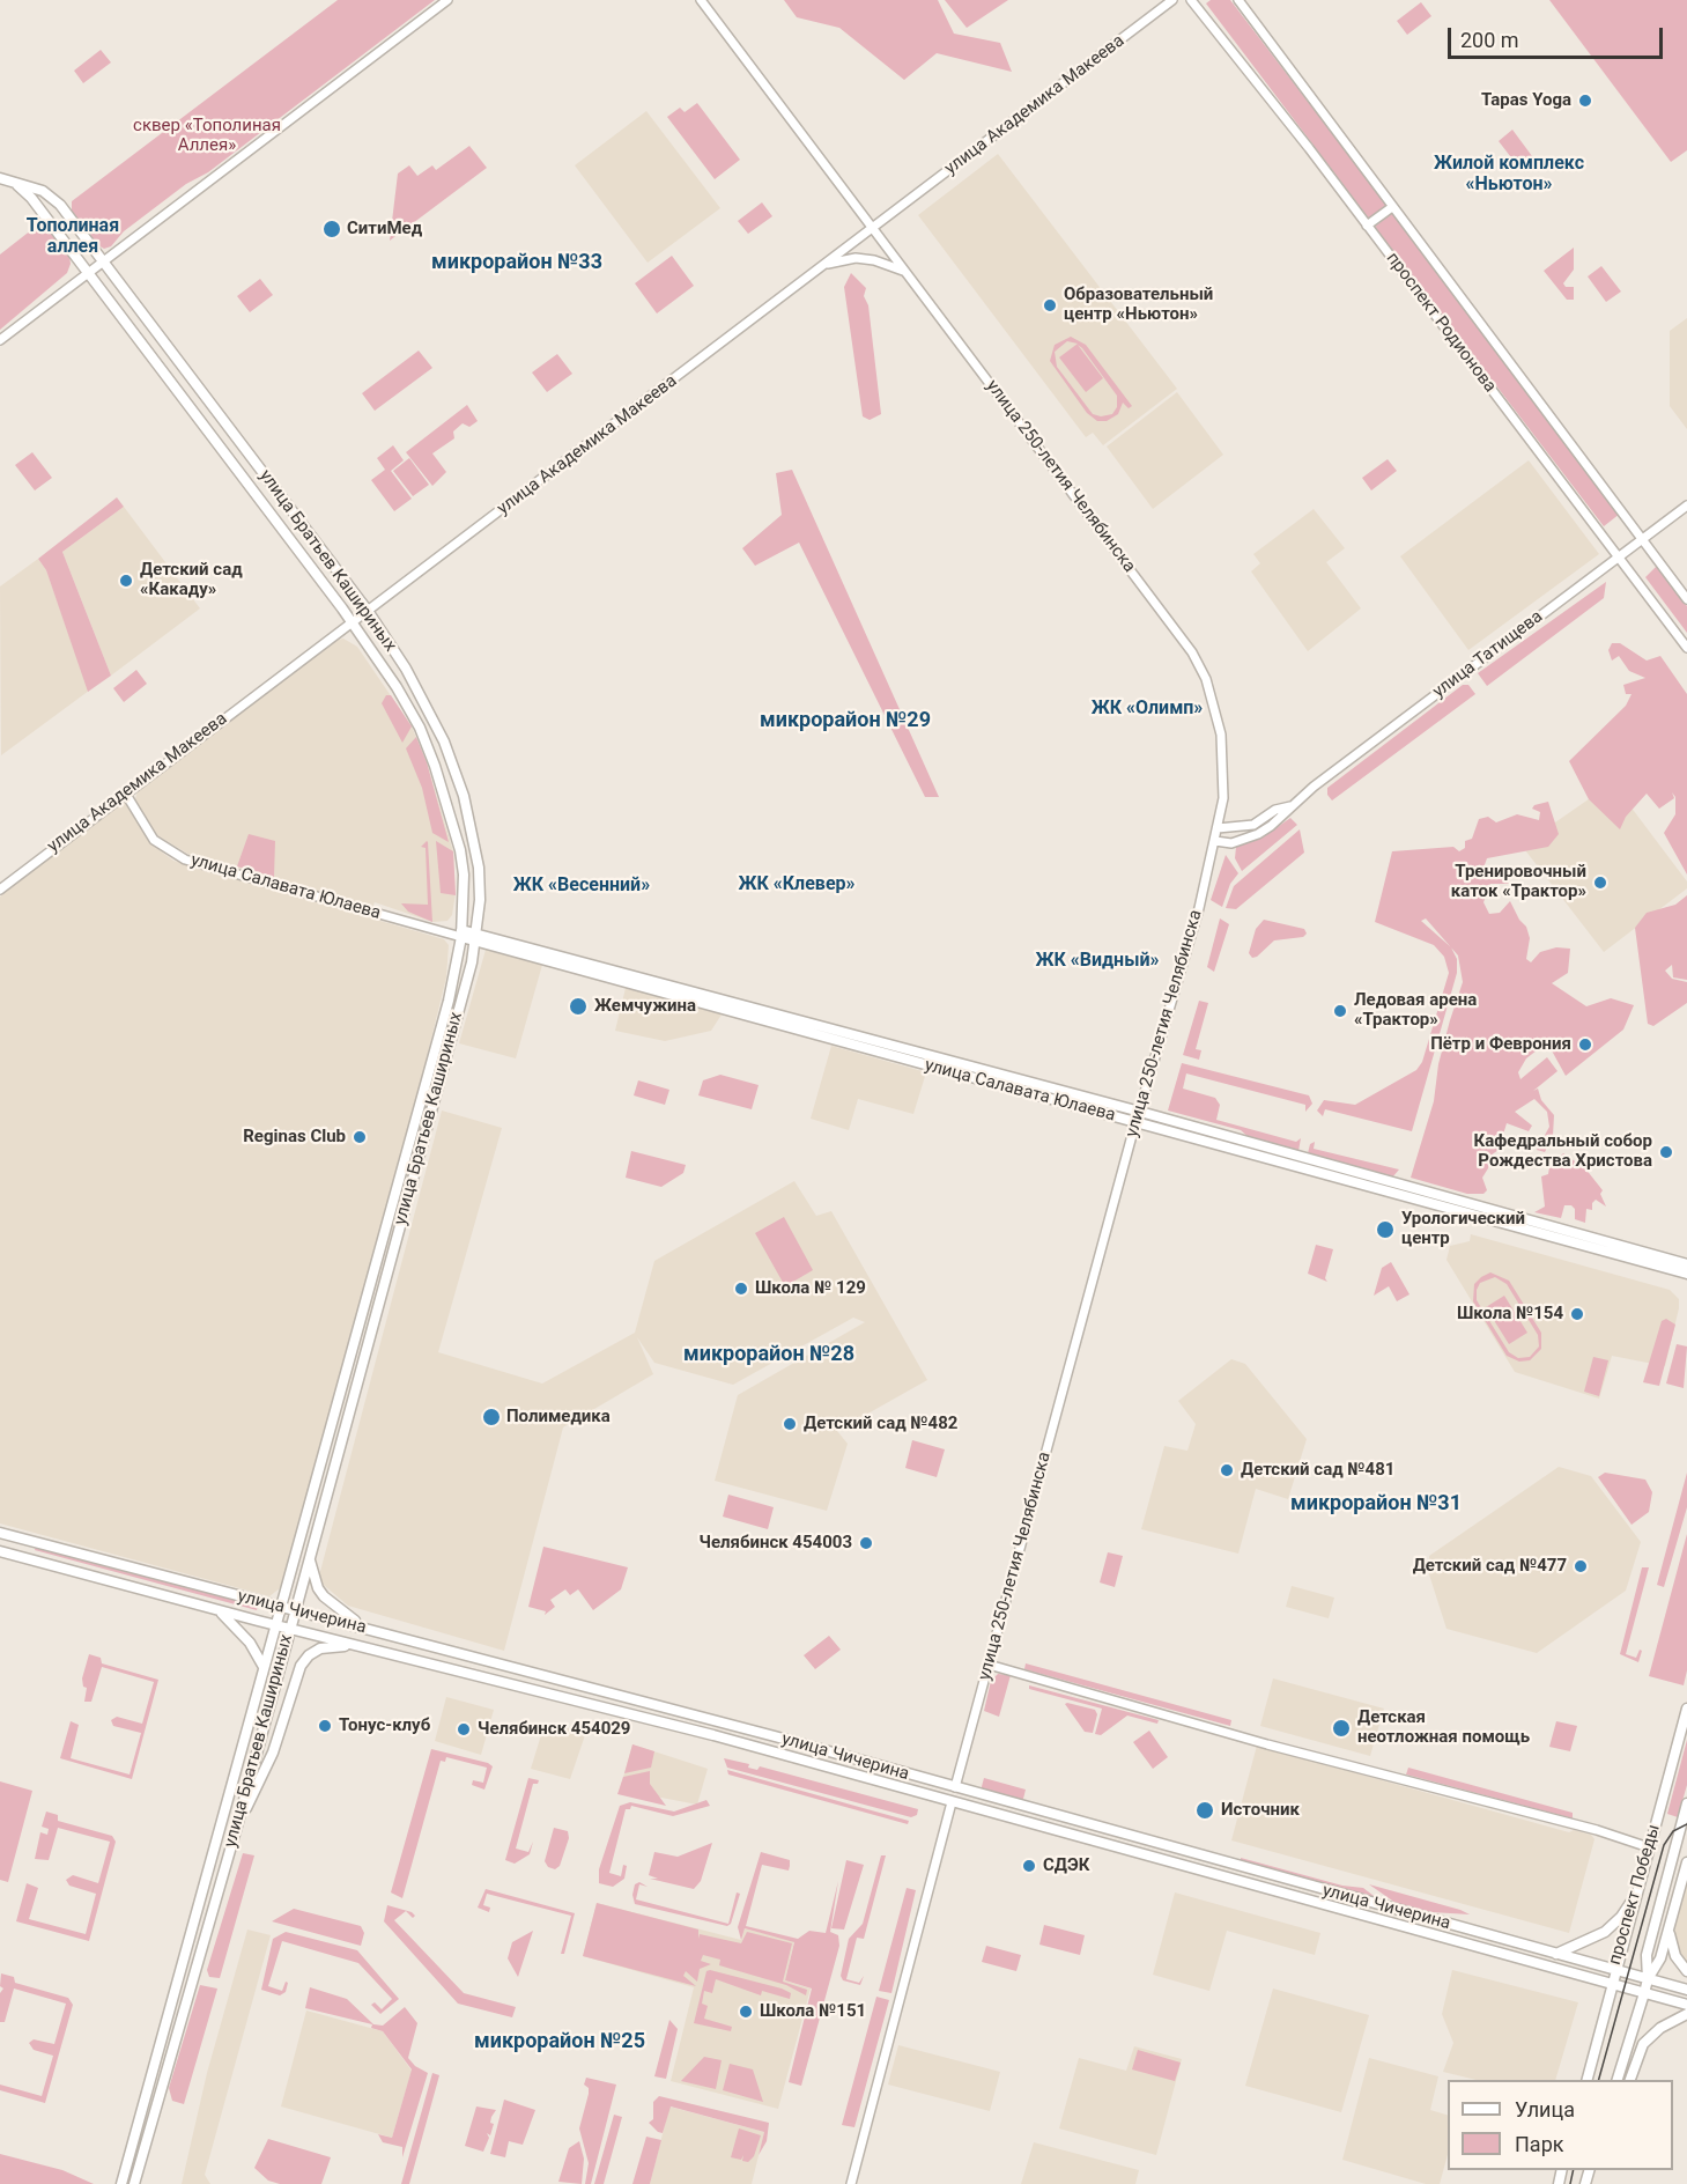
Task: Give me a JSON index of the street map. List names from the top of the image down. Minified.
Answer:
{"streets":{"main road":["улица 250-летия Челябинска","улица Братьев Кашириных","улица Салавата Юлаева","улица Чичерина","проспект Победы"],"street":["улица Академика Макеева","проспект Родионова","улица Татищева"]},"crossings":[["улица Академика Макеева","улица 250-летия Челябинска"],["улица Академика Макеева","улица Братьев Кашириных"],["улица Академика Макеева","улица Салавата Юлаева"],["проспект Родионова","улица Татищева"],["улица 250-летия Челябинска","улица Татищева"],["улица 250-летия Челябинска","улица Салавата Юлаева"],["улица 250-летия Челябинска","улица Чичерина"],["улица Братьев Кашириных","улица Салавата Юлаева"],["улица Братьев Кашириных","улица Чичерина"],["улица Чичерина","проспект Победы"]],"districts":["Жилой комплекс «Ньютон»","Тополиная аллея","микрорайон №33","ЖК «Олимп»","микрорайон №29","ЖК «Клевер»","ЖК «Весенний»","ЖК «Видный»","микрорайон №28","микрорайон №31","микрорайон №25"],"parks":["сквер «Тополиная Аллея»"],"places":["Tapas Yoga","СитиМед","Образовательный центр «Ньютон»","Детский сад «Какаду»","Тренировочный каток «Трактор»","Жемчужина","Ледовая арена «Трактор»","Пётр и Феврония","Reginas Club","Кафедральный собор Рождества Христова","Урологический центр","Школа № 129","Школа №154","Полимедика","Детский сад №482","Детский сад №481","Челябинск 454003","Детский сад №477","Тонус-клуб","Детская неотложная помощь","Челябинск 454029","Источник","СДЭК","Школа №151"],"legend":["Улица","Парк"],"scale_bar":"200 m"}
